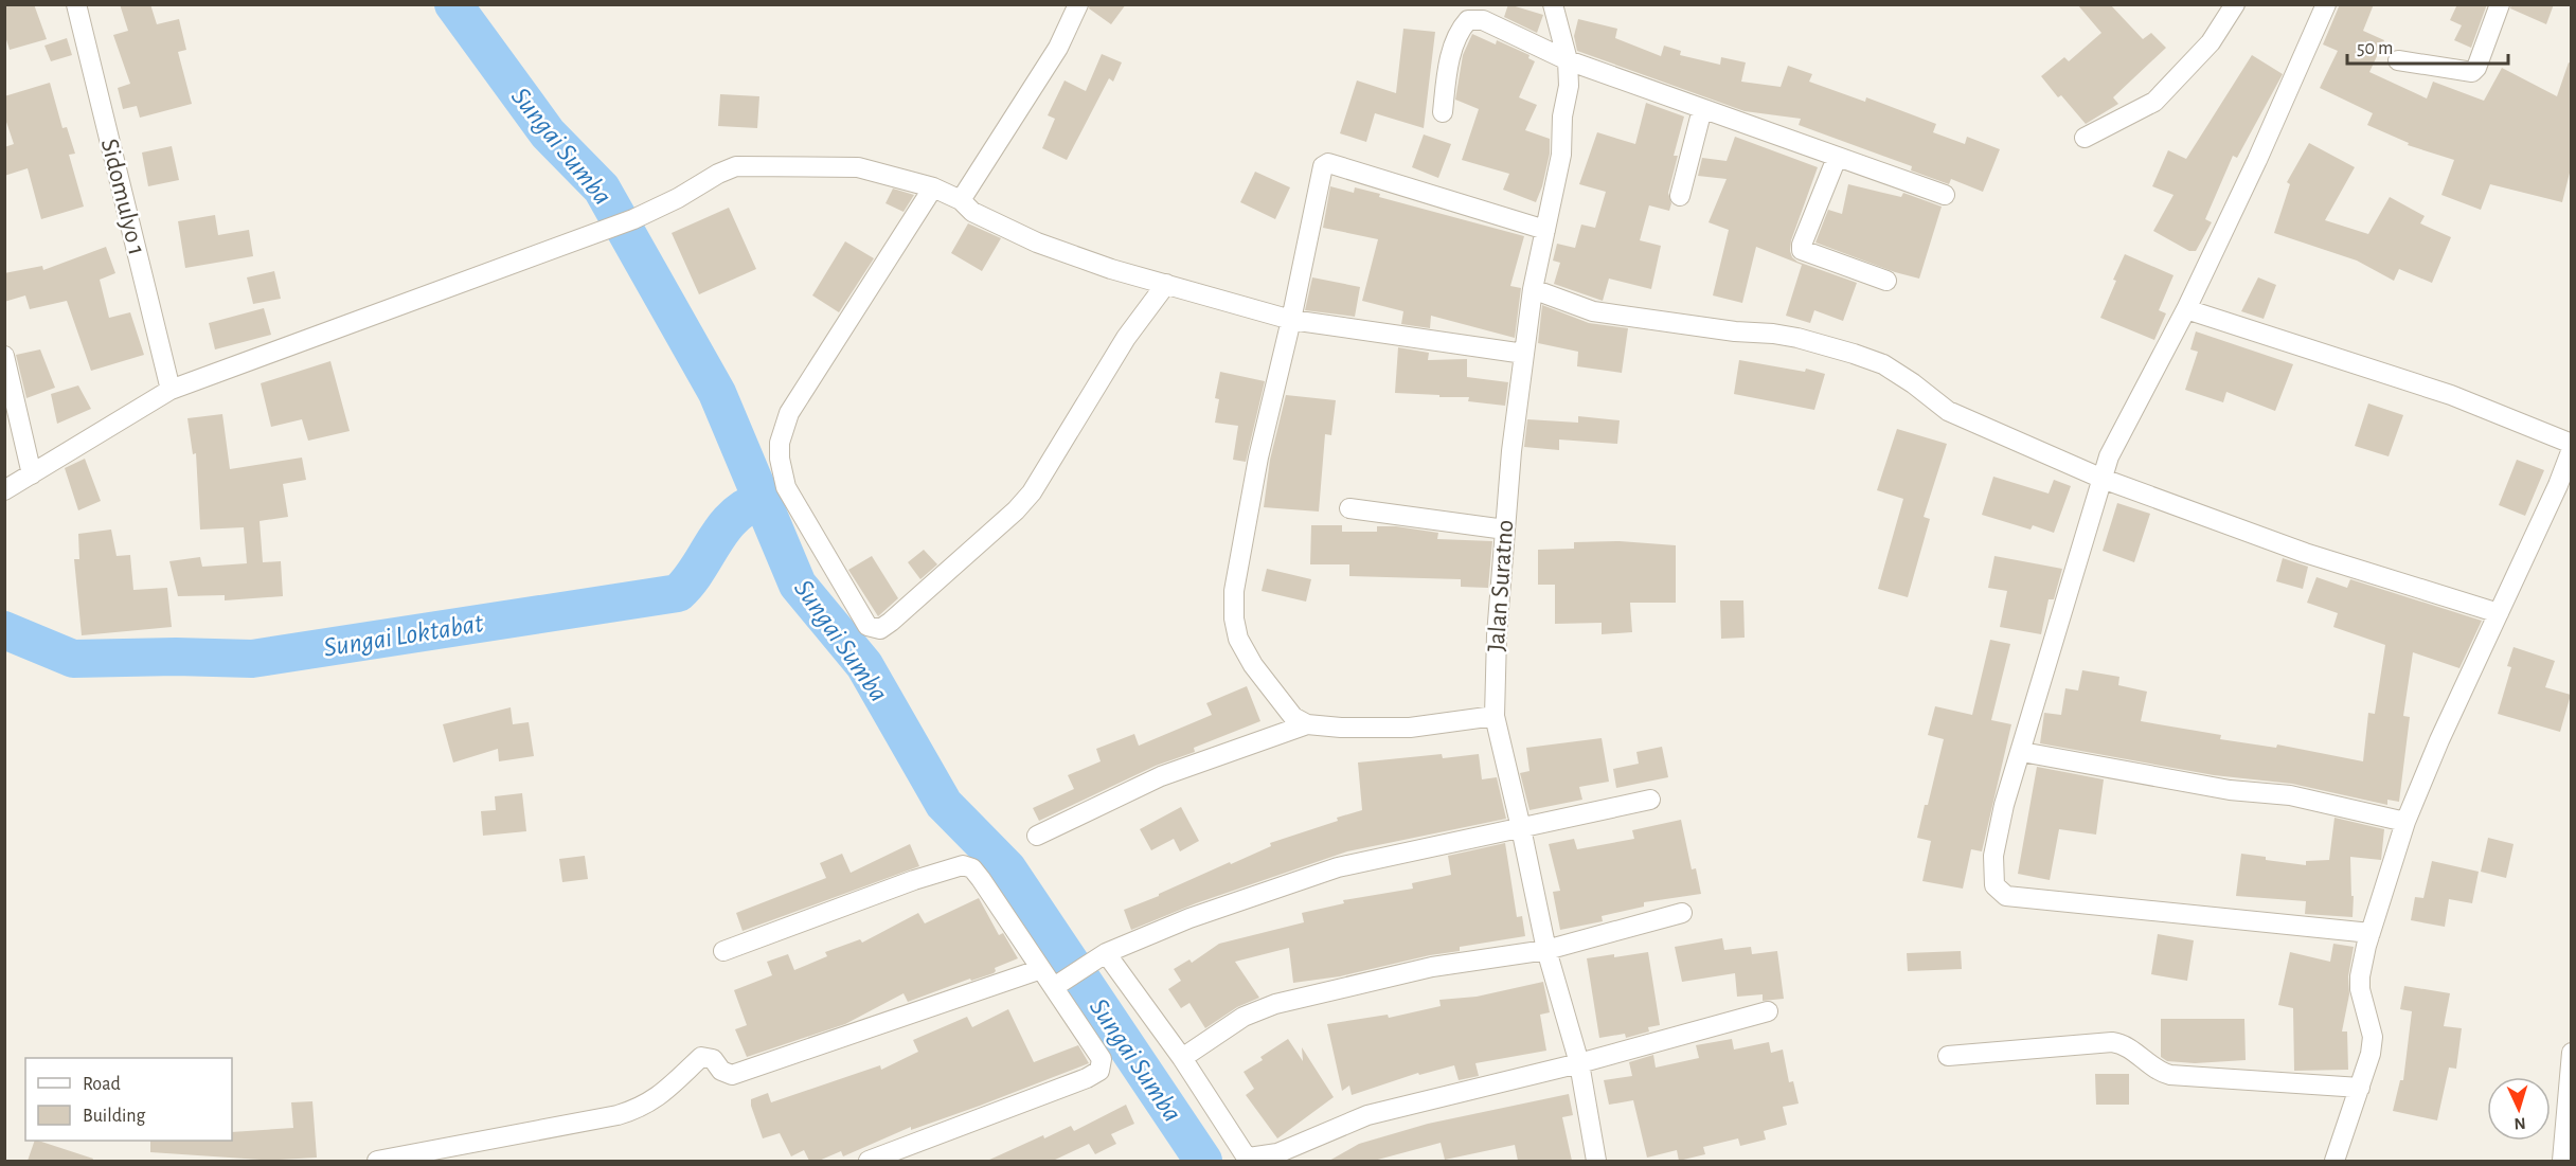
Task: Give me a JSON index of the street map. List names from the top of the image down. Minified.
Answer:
{"streets":{"street":["Sidomulyo 1","Jalan Suratno"]},"water":["Sungai Sumba","Sungai Loktabat"],"legend":["Road","Building"],"scale_bar":"50 m","north":"bottom"}
